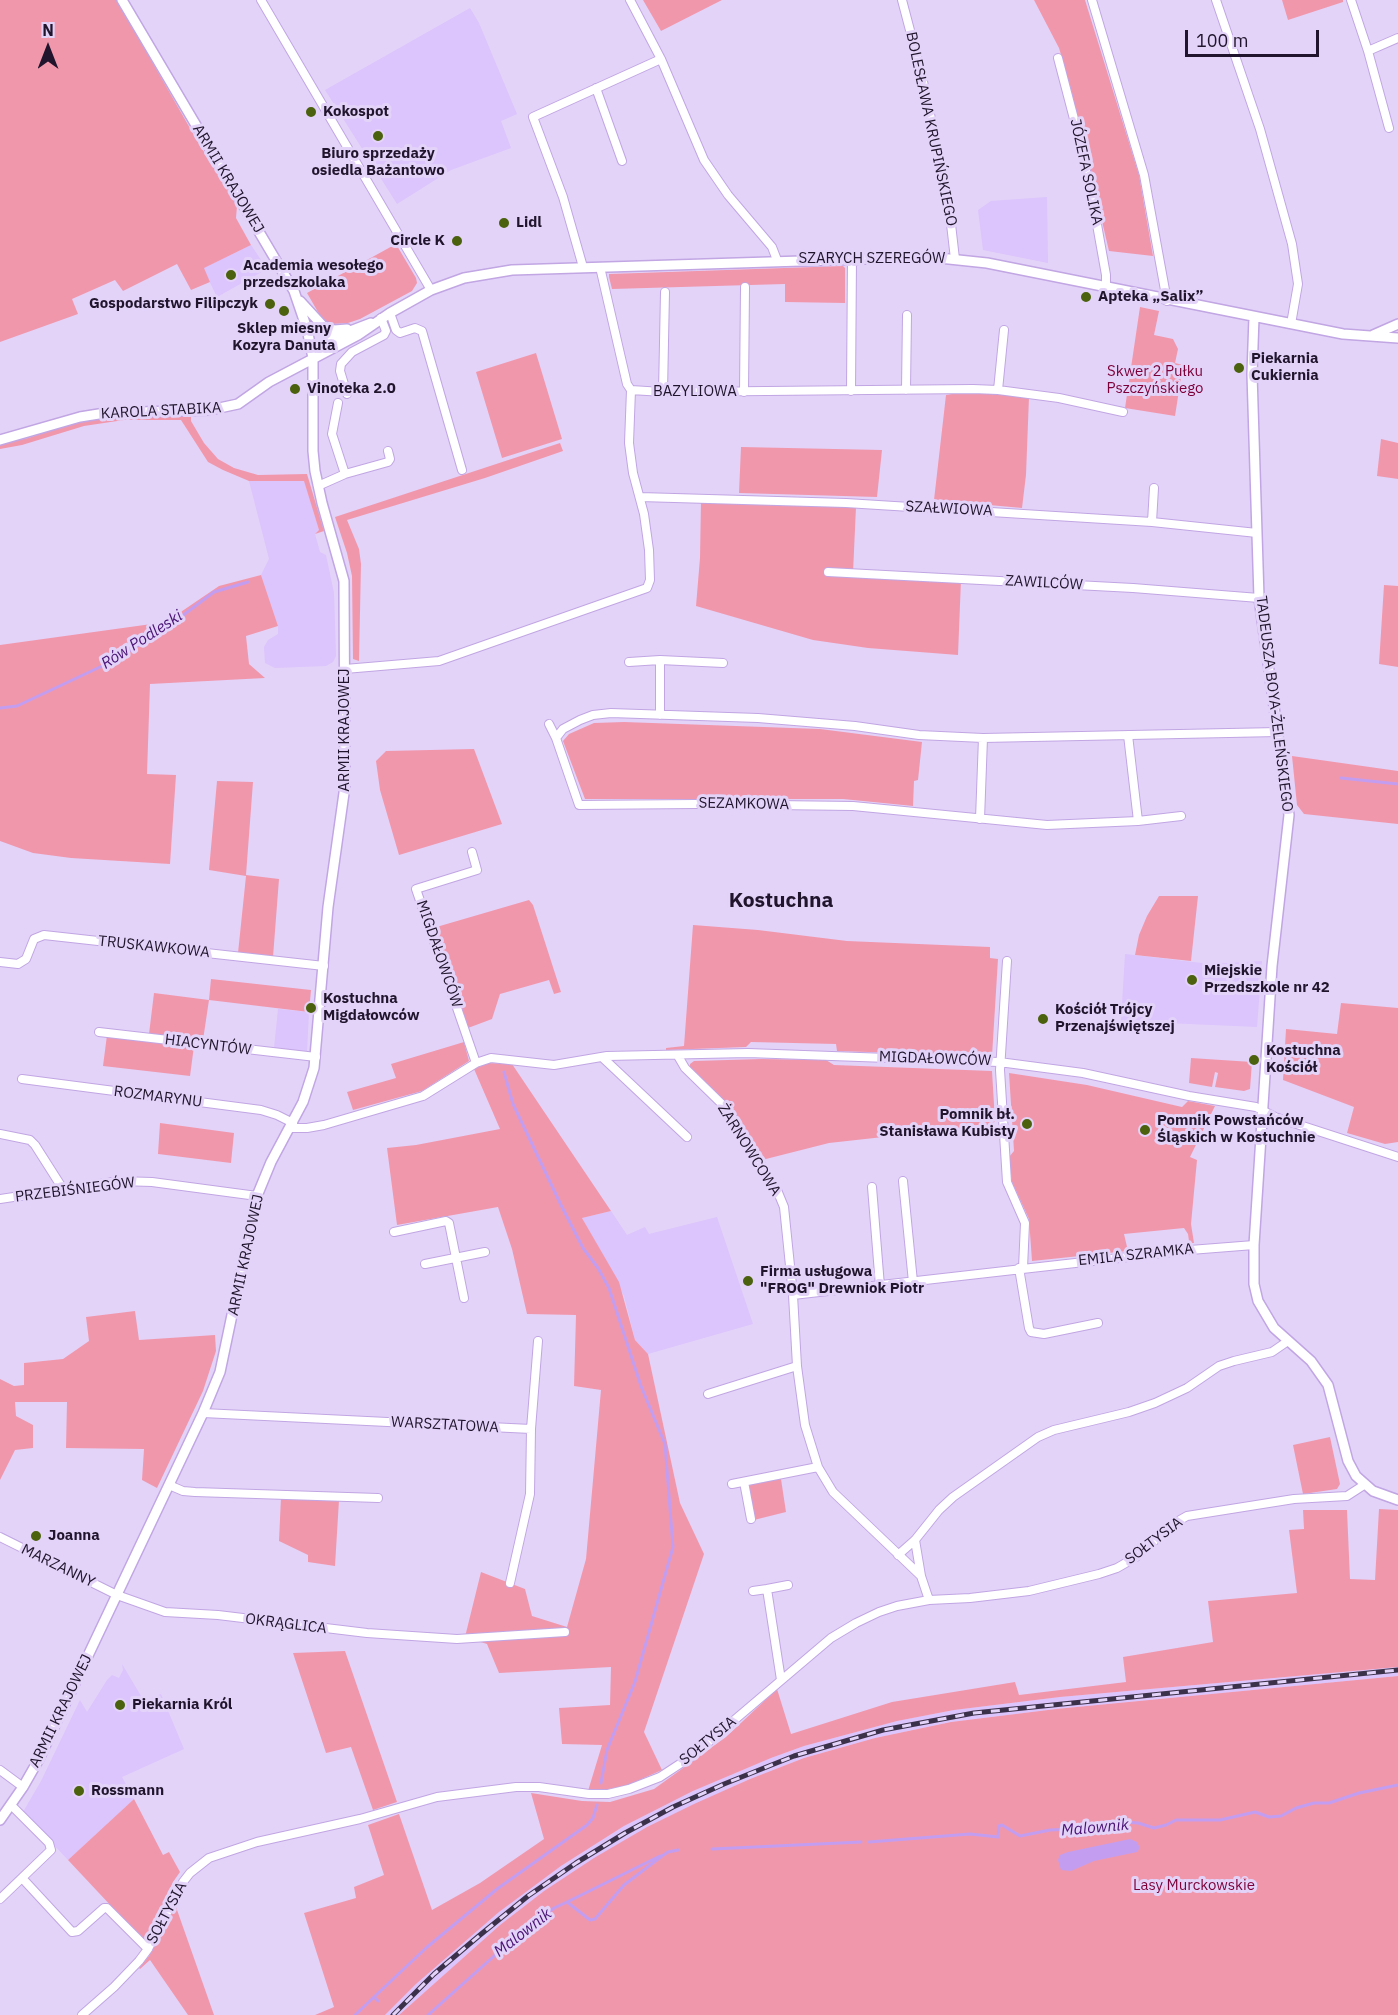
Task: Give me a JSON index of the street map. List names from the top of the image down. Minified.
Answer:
{"streets":{"street":["BOLESŁAWA KRUPIŃSKIEGO","JÓZEFA SOLIKA","ARMII KRAJOWEJ","SZARYCH SZEREGÓW","BAZYLIOWA","KAROLA STABIKA","SZAŁWIOWA","ZAWILCÓW","TADEUSZA BOYA-ŻELEŃSKIEGO","SEZAMKOWA","TRUSKAWKOWA","MIGDAŁOWCÓW","HIACYNTÓW","ROZMARYNU","ŻARNOWCOWA","PRZEBIŚNIEGÓW","EMILA SZRAMKA","WARSZTATOWA","SOŁTYSIA","MARZANNY","OKRĄGLICA"]},"crossings":[["BOLESŁAWA KRUPIŃSKIEGO","SZARYCH SZEREGÓW"],["JÓZEFA SOLIKA","SZARYCH SZEREGÓW"],["ARMII KRAJOWEJ","SZARYCH SZEREGÓW"],["ARMII KRAJOWEJ","KAROLA STABIKA"],["ARMII KRAJOWEJ","TRUSKAWKOWA"],["ARMII KRAJOWEJ","MIGDAŁOWCÓW"],["ARMII KRAJOWEJ","HIACYNTÓW"],["ARMII KRAJOWEJ","ROZMARYNU"],["ARMII KRAJOWEJ","PRZEBIŚNIEGÓW"],["ARMII KRAJOWEJ","WARSZTATOWA"],["ARMII KRAJOWEJ","MARZANNY"],["ARMII KRAJOWEJ","OKRĄGLICA"],["SZARYCH SZEREGÓW","BAZYLIOWA"],["SZARYCH SZEREGÓW","KAROLA STABIKA"],["SZARYCH SZEREGÓW","TADEUSZA BOYA-ŻELEŃSKIEGO"],["SZAŁWIOWA","TADEUSZA BOYA-ŻELEŃSKIEGO"],["ZAWILCÓW","TADEUSZA BOYA-ŻELEŃSKIEGO"],["TADEUSZA BOYA-ŻELEŃSKIEGO","MIGDAŁOWCÓW"],["TADEUSZA BOYA-ŻELEŃSKIEGO","EMILA SZRAMKA"],["TADEUSZA BOYA-ŻELEŃSKIEGO","SOŁTYSIA"],["MIGDAŁOWCÓW","ROZMARYNU"],["MIGDAŁOWCÓW","ŻARNOWCOWA"],["ŻARNOWCOWA","EMILA SZRAMKA"],["ŻARNOWCOWA","SOŁTYSIA"],["MARZANNY","OKRĄGLICA"]],"districts":["Kostuchna"],"water":["Rów Podleski","Malownik"],"parks":["Skwer 2 Pułku Pszczyńskiego","Lasy Murckowskie"],"places":["Kokospot","Biuro sprzedaży osiedla Bażantowo","Lidl","Circle K","Academia wesołego przedszkolaka","Apteka „Salix”","Gospodarstwo Filipczyk","Sklep miesny Kozyra Danuta","Piekarnia Cukiernia","Vinoteka 2.0","Miejskie Przedszkole nr 42","Kostuchna Migdałowców","Kościół Trójcy Przenajświętszej","Kostuchna Kościół","Pomnik bł. Stanisława Kubisty","Pomnik Powstańców Śląskich w Kostuchnie","Firma usługowa \"FROG\" Drewniok Piotr","Joanna","Piekarnia Król","Rossmann"],"scale_bar":"100 m","north":"top"}
